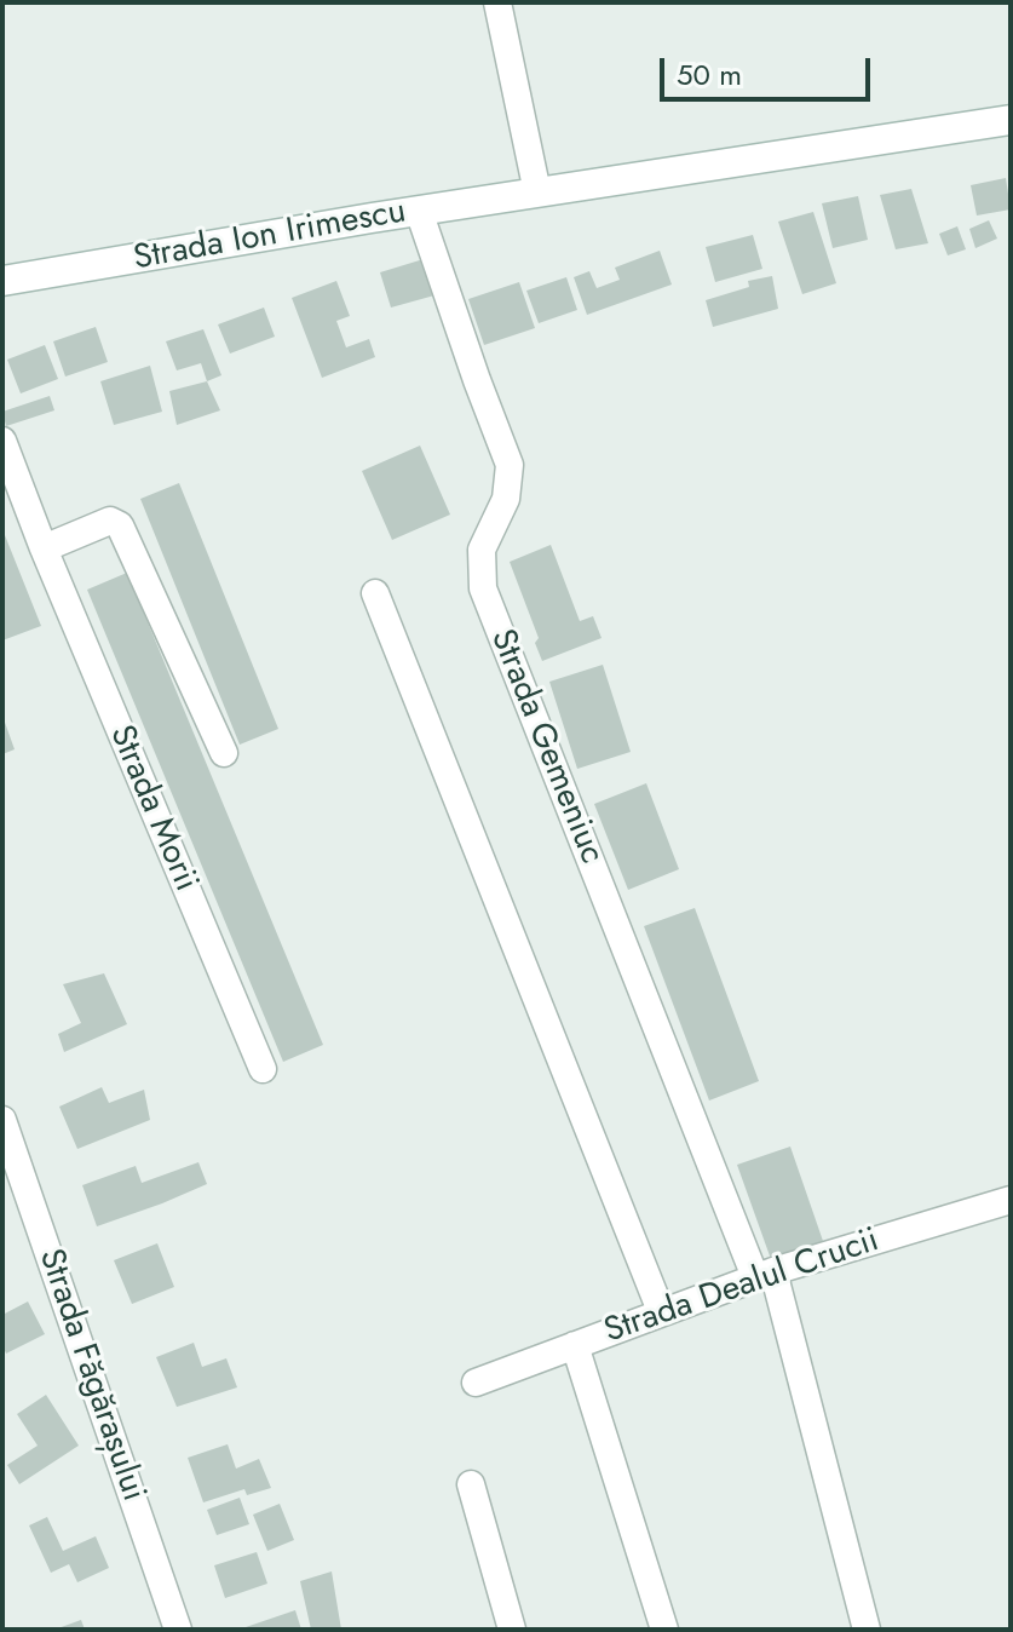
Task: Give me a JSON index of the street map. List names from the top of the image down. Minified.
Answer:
{"streets":{"main road":["Strada Ion Irimescu"],"street":["Strada Gemeniuc","Strada Morii","Strada Dealul Crucii","Strada Făgărașului"]},"crossings":[["Strada Ion Irimescu","Strada Gemeniuc"],["Strada Gemeniuc","Strada Dealul Crucii"]],"scale_bar":"50 m"}
